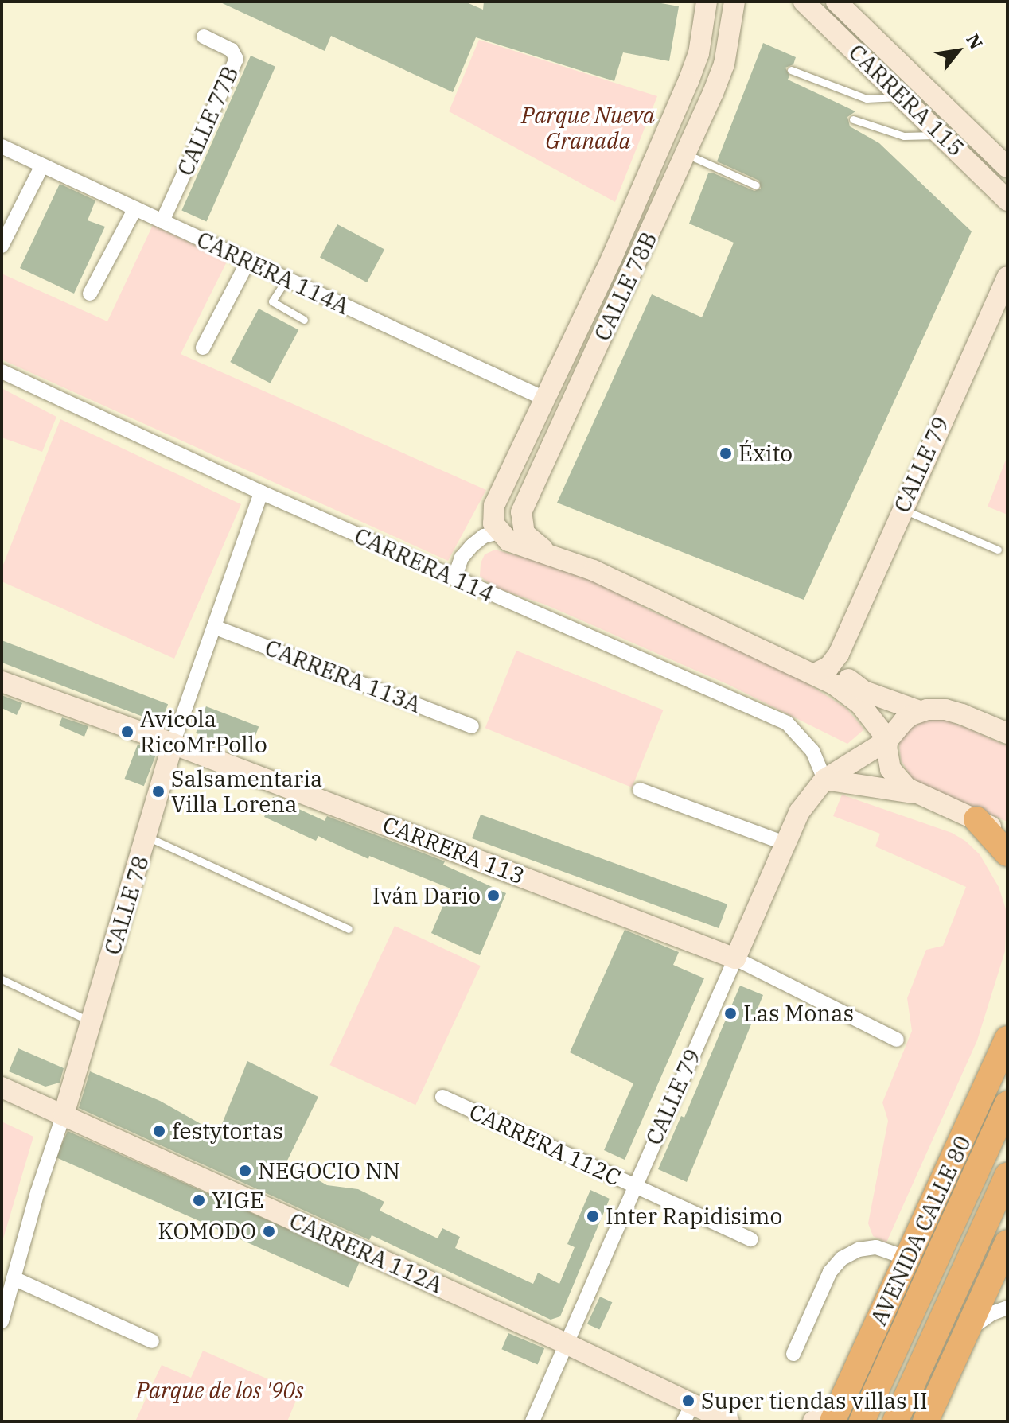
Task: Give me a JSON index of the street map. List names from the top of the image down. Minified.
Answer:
{"streets":{"highway":["AVENIDA CALLE 80"],"street":["CARRERA 115","CALLE 77B","CARRERA 114A","CALLE 78B","CALLE 79","CARRERA 114","CARRERA 113A","CARRERA 113","CALLE 78","CARRERA 112C","CARRERA 112A"]},"crossings":[["CALLE 77B","CARRERA 114A"],["CARRERA 114A","CALLE 78B"],["CALLE 79","CARRERA 114"],["CALLE 79","CARRERA 113"],["CALLE 79","CARRERA 112C"],["CALLE 79","CARRERA 112A"],["CARRERA 114","CALLE 78"],["CARRERA 113A","CALLE 78"],["CARRERA 113","CALLE 78"],["CALLE 78","CARRERA 112A"]],"parks":["Parque Nueva Granada","Parque de los '90s"],"places":["Éxito","Avicola RicoMrPollo","Salsamentaria Villa Lorena","Iván Dario","Las Monas","festytortas","NEGOCIO NN","YIGE","Inter Rapidisimo","KOMODO","Super tiendas villas II"],"north":"top right"}
